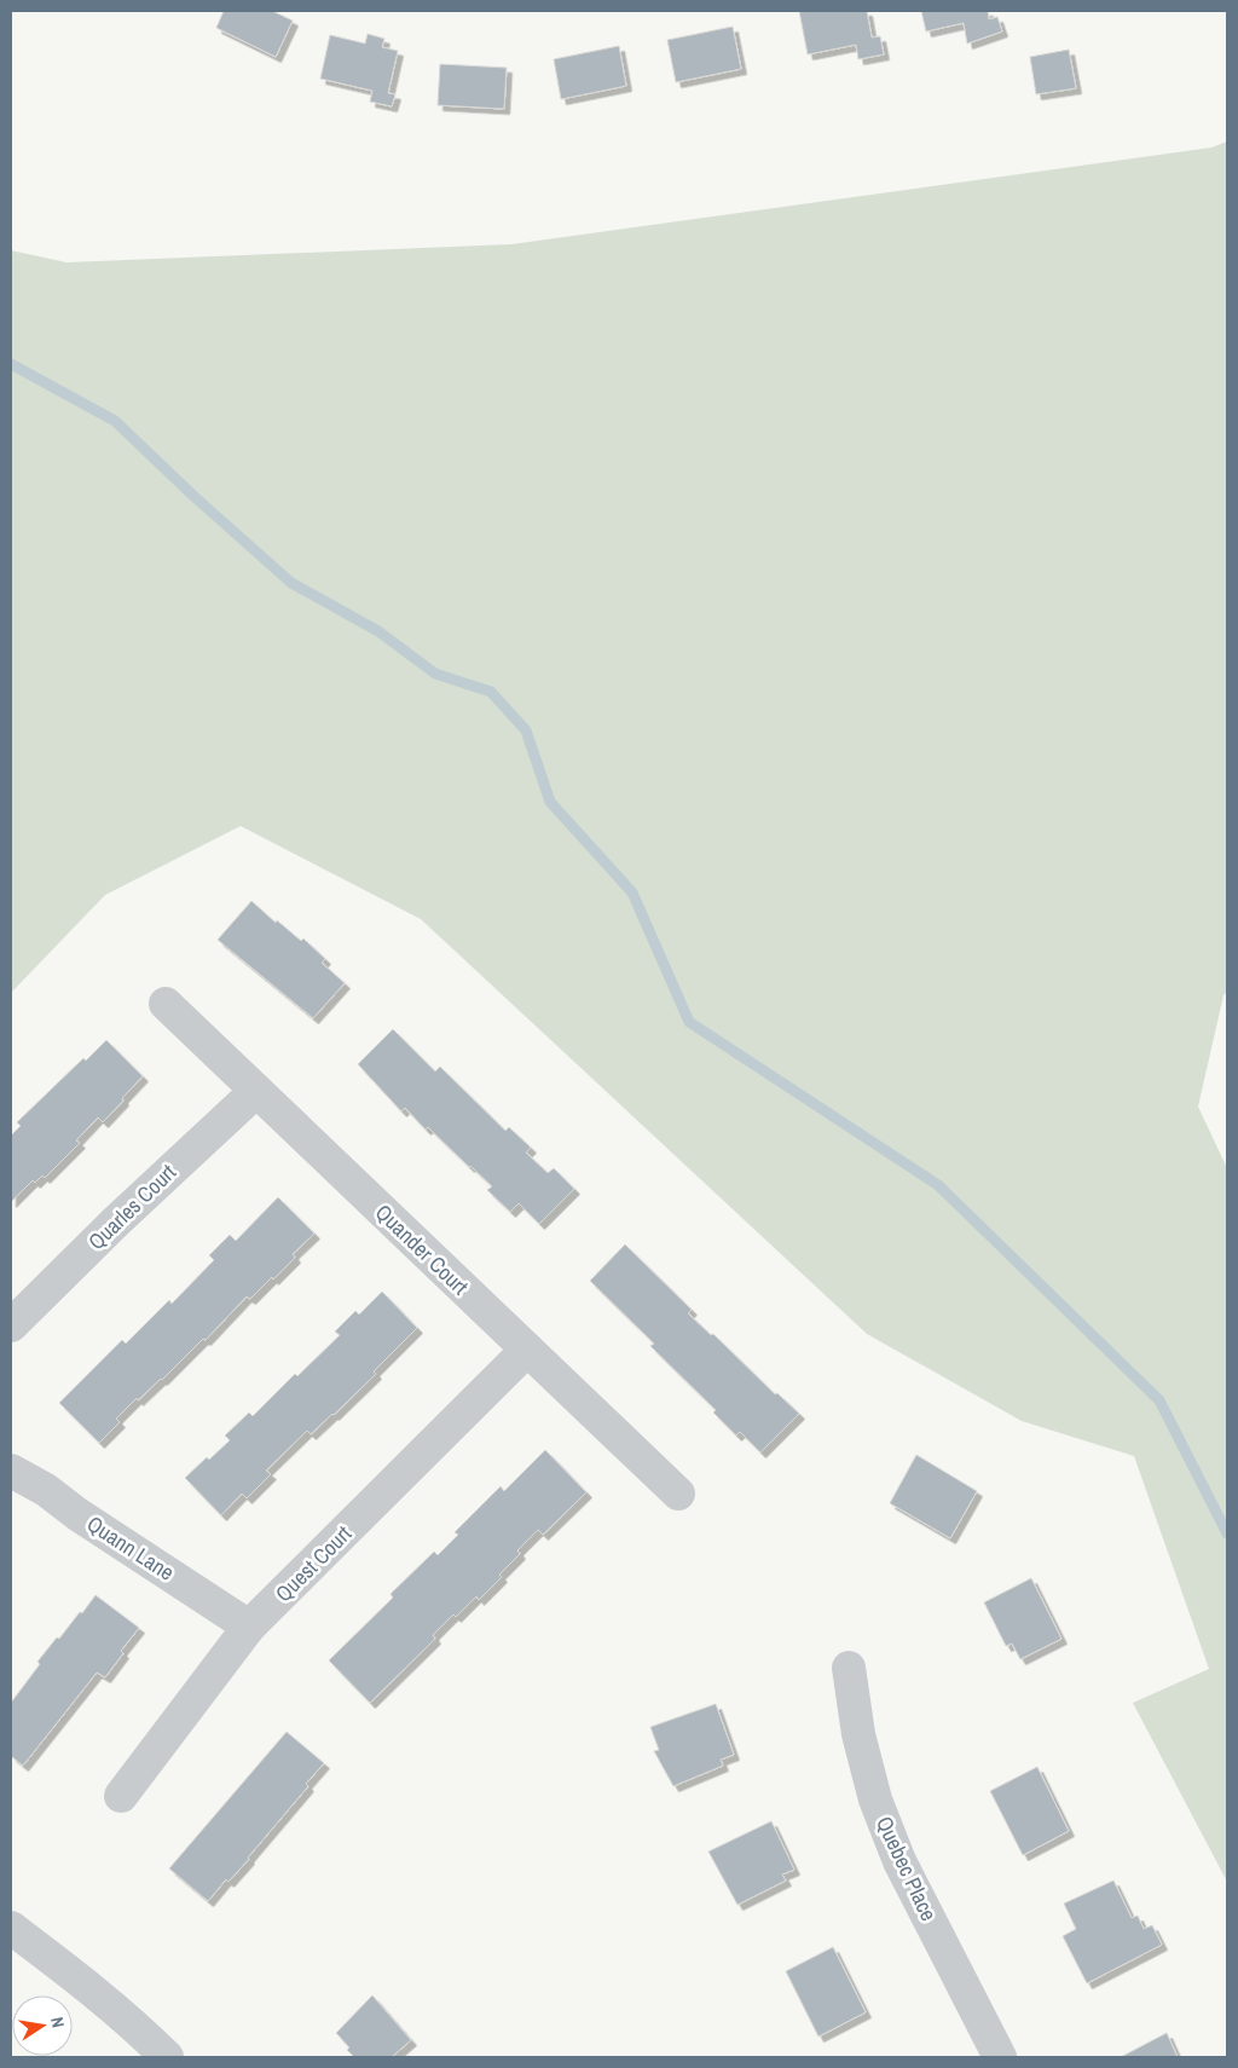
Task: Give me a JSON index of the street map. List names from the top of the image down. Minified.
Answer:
{"streets":{"street":["Quarles Court","Quander Court","Quann Lane","Quest Court","Quebec Place"]},"crossings":[["Quarles Court","Quander Court"],["Quander Court","Quest Court"],["Quann Lane","Quest Court"]],"north":"right"}
